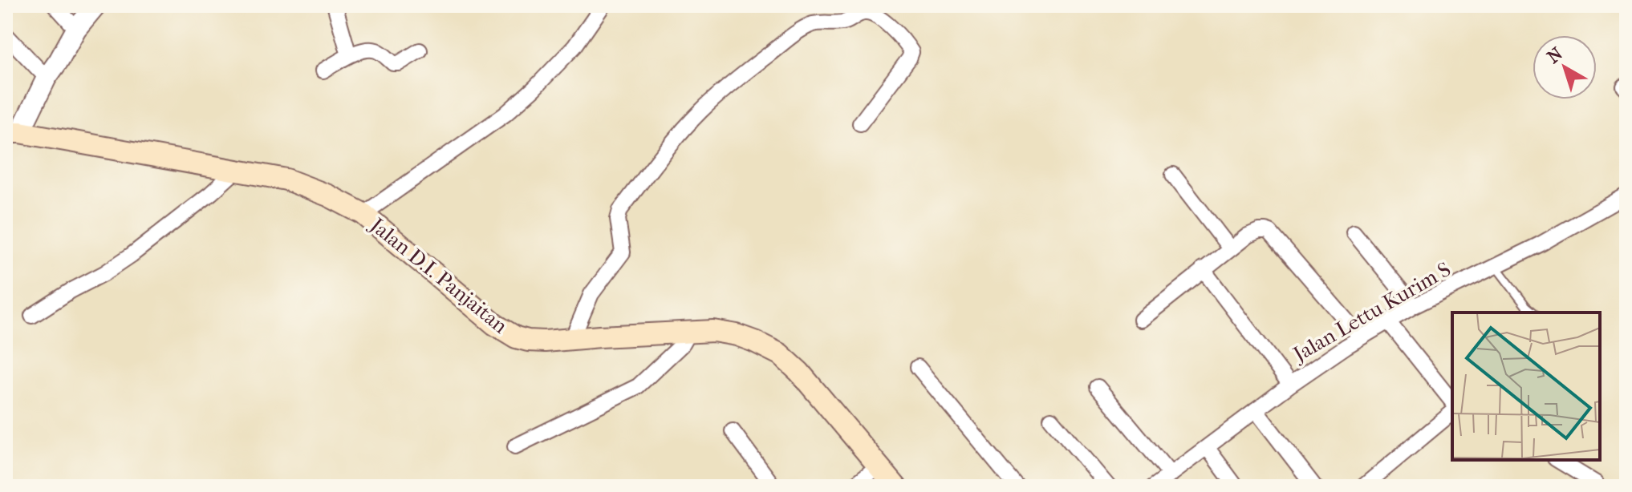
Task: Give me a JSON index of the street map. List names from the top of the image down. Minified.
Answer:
{"streets":{"main road":["Jalan D.I. Panjaitan"],"street":["Jalan Lettu Kurim S"]},"north":"top left"}
